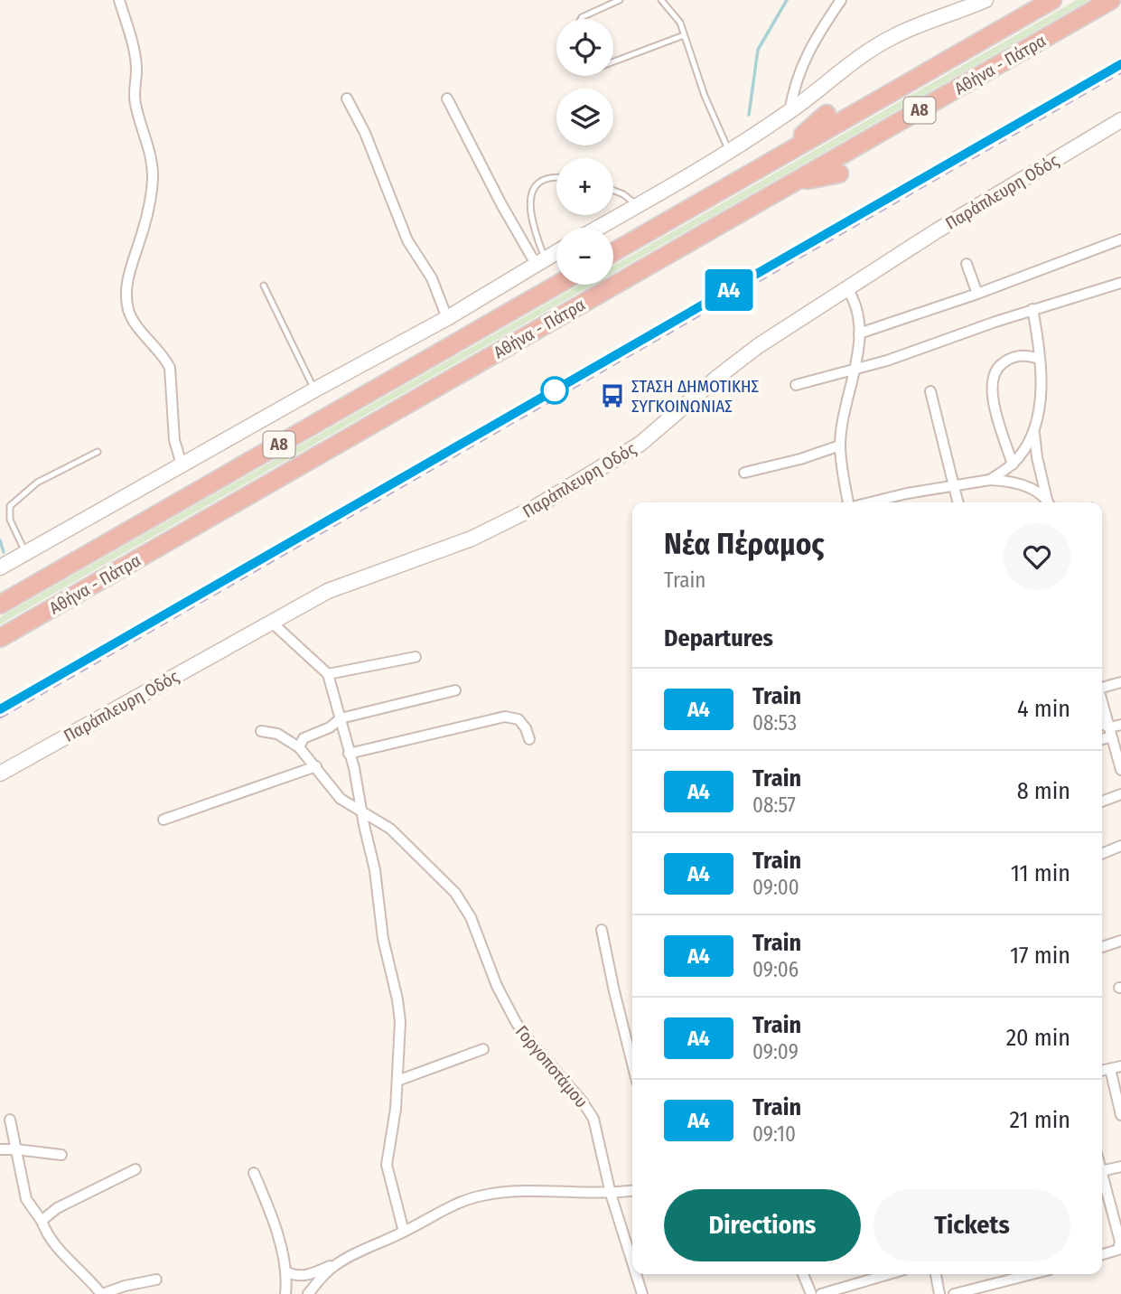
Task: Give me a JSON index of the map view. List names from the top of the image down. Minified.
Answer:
{"streets":{"highway":["Αθήνα - Πάτρα","Α8"],"main road":["Παράπλευρη Οδός"],"street":["Γοργοποτάμου"]},"places":{"bus stop":["ΣΤΑΣΗ ΔΗΜΟΤΙΚΗΣ ΣΥΓΚΟΙΝΩΝΙΑΣ"]},"page":{"on_map":"A4","map_buttons":["+","−"],"heading":[["Νέα Πέραμος","Train"],"Departures"],"list":[{"mark":"A4","name":"Train","note":"08:53","value":"4 min"},{"mark":"A4","name":"Train","note":"08:57","value":"8 min"},{"mark":"A4","name":"Train","note":"09:00","value":"11 min"},{"mark":"A4","name":"Train","note":"09:06","value":"17 min"},{"mark":"A4","name":"Train","note":"09:09","value":"20 min"},{"mark":"A4","name":"Train","note":"09:10","value":"21 min"}],"buttons":["Directions","Tickets"]}}
